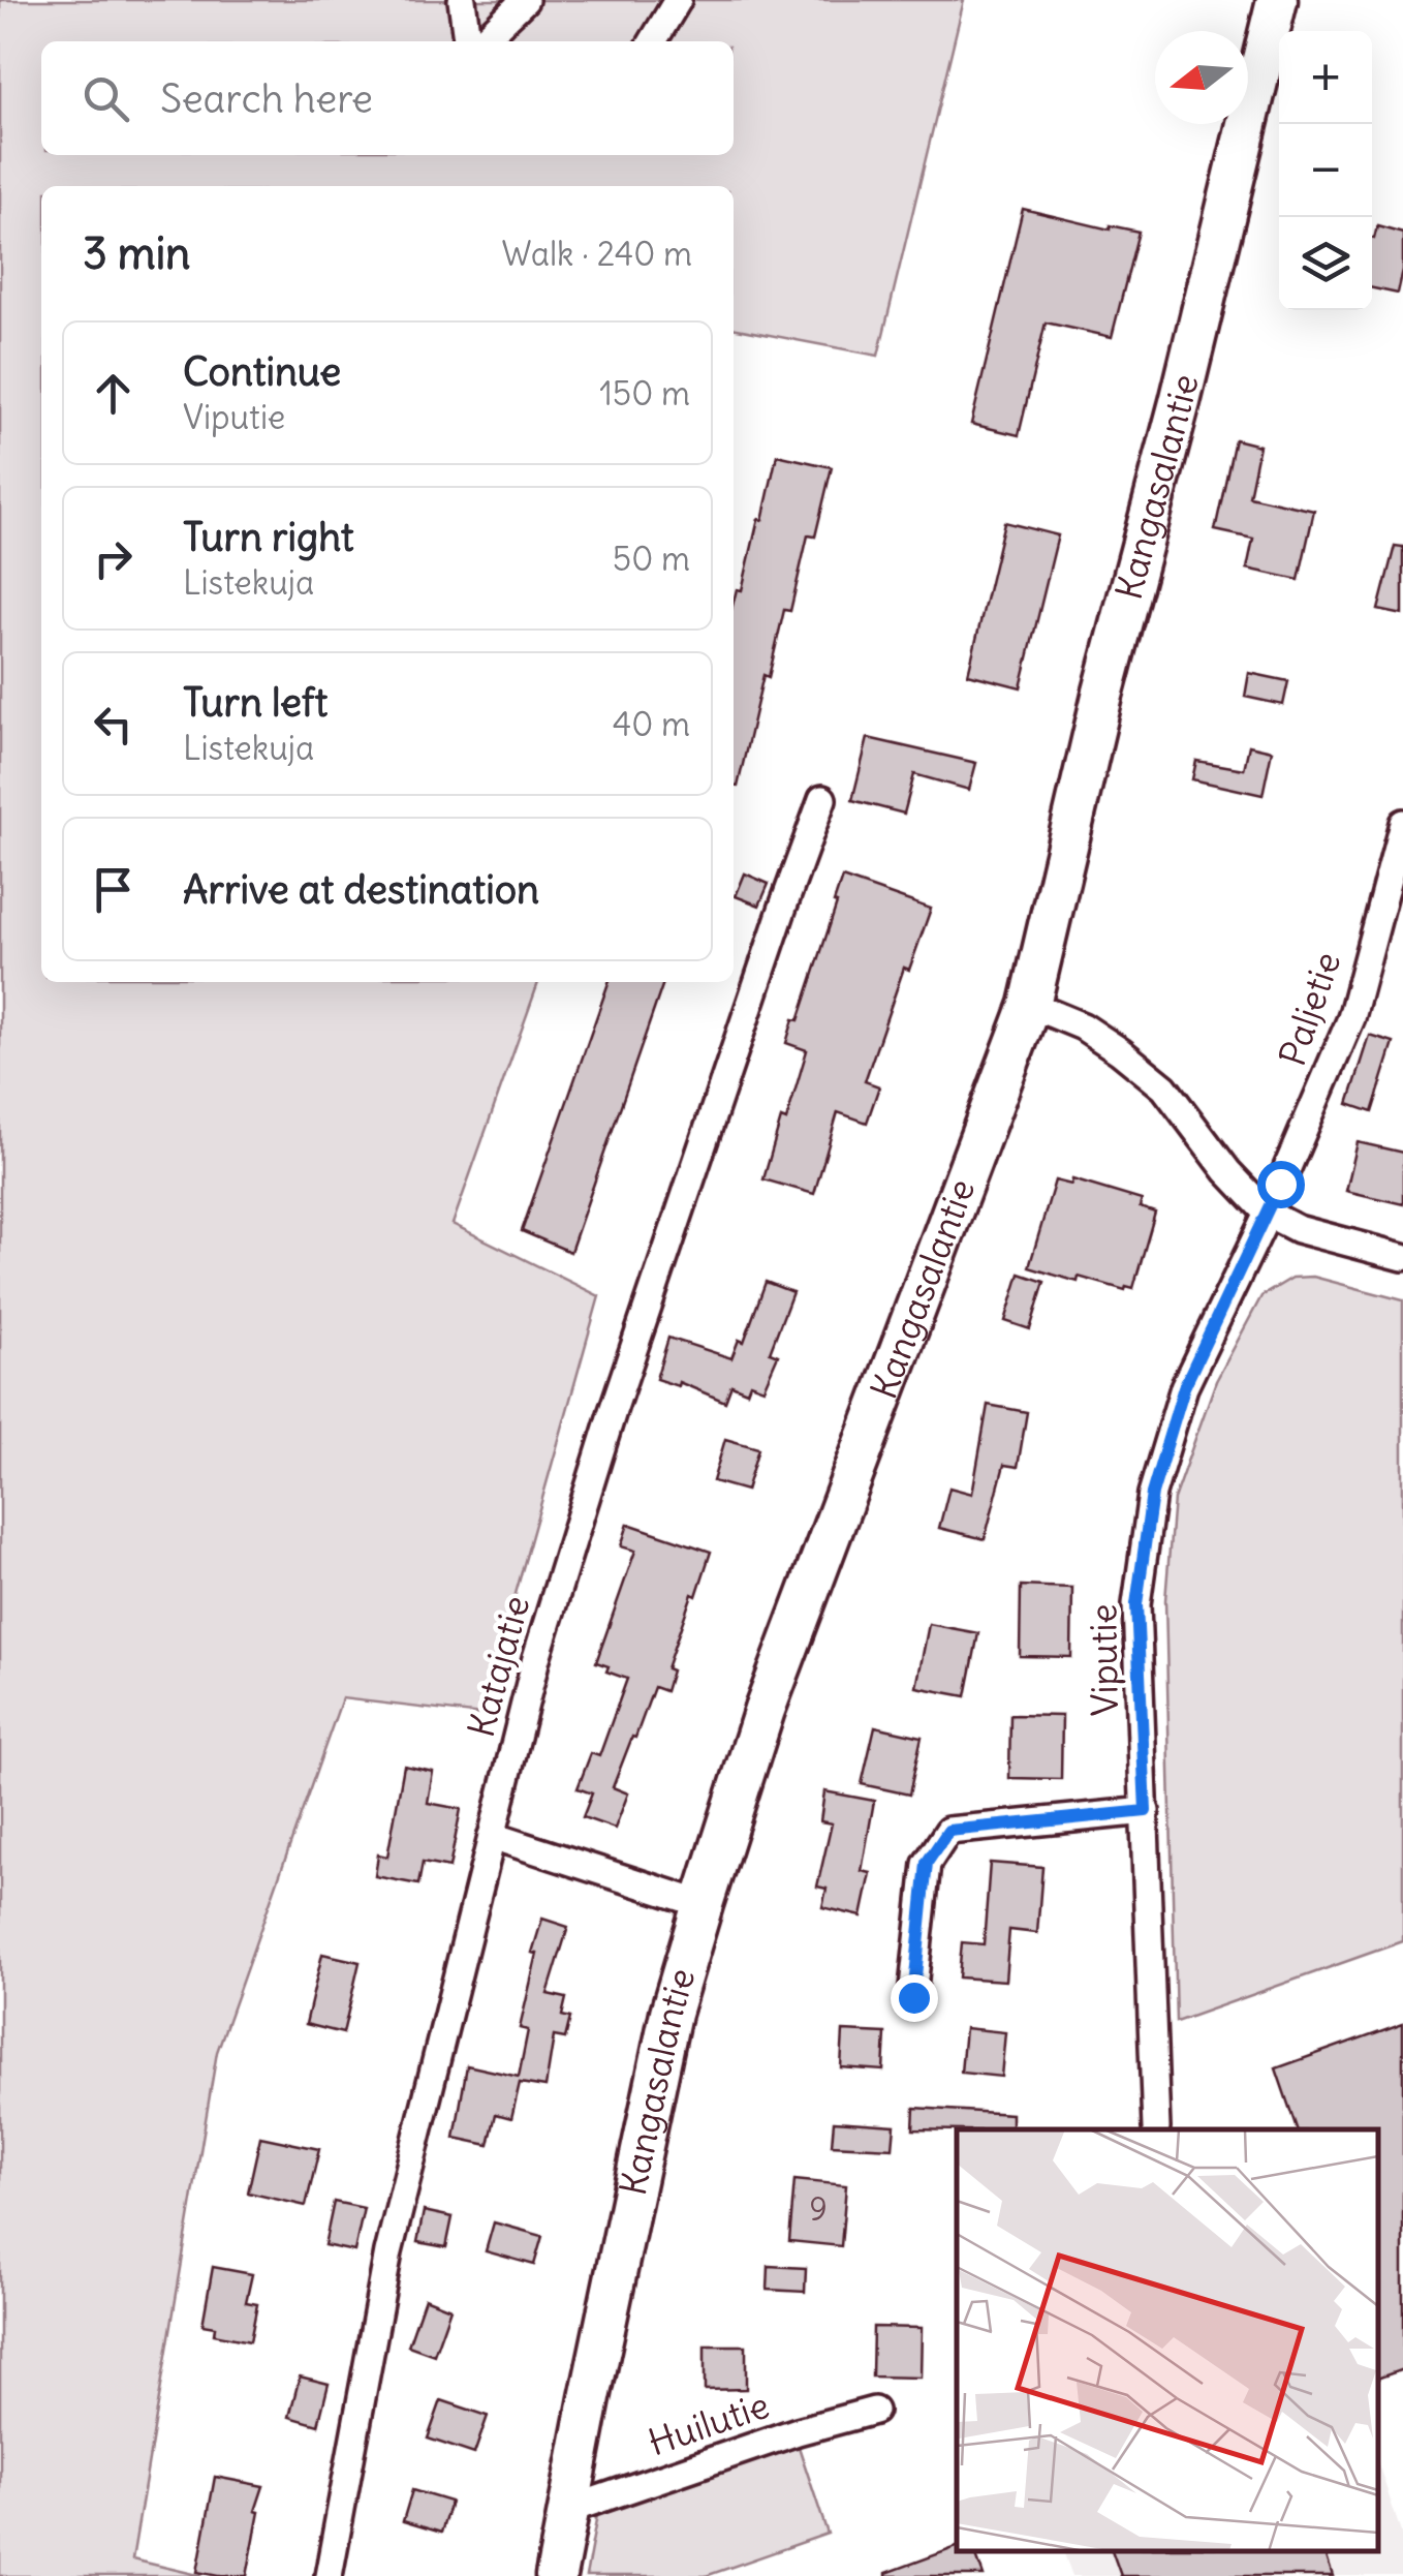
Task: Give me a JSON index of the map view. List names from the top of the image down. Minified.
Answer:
{"streets":{"main road":["Kangasalantie"],"street":["Paljetie","Viputie","Katajatie","Huilutie"]},"crossings":[["Kangasalantie","Huilutie"],["Paljetie","Viputie"]],"house_numbers":["9"],"north":"left","page":{"map_buttons":["+","−"],"search":"Search here","heading":["3 min","Walk · 240 m"],"list":[["Continue","Viputie","150 m"],["Turn right","Listekuja","50 m"],["Turn left","Listekuja","40 m"],"Arrive at destination"]}}
